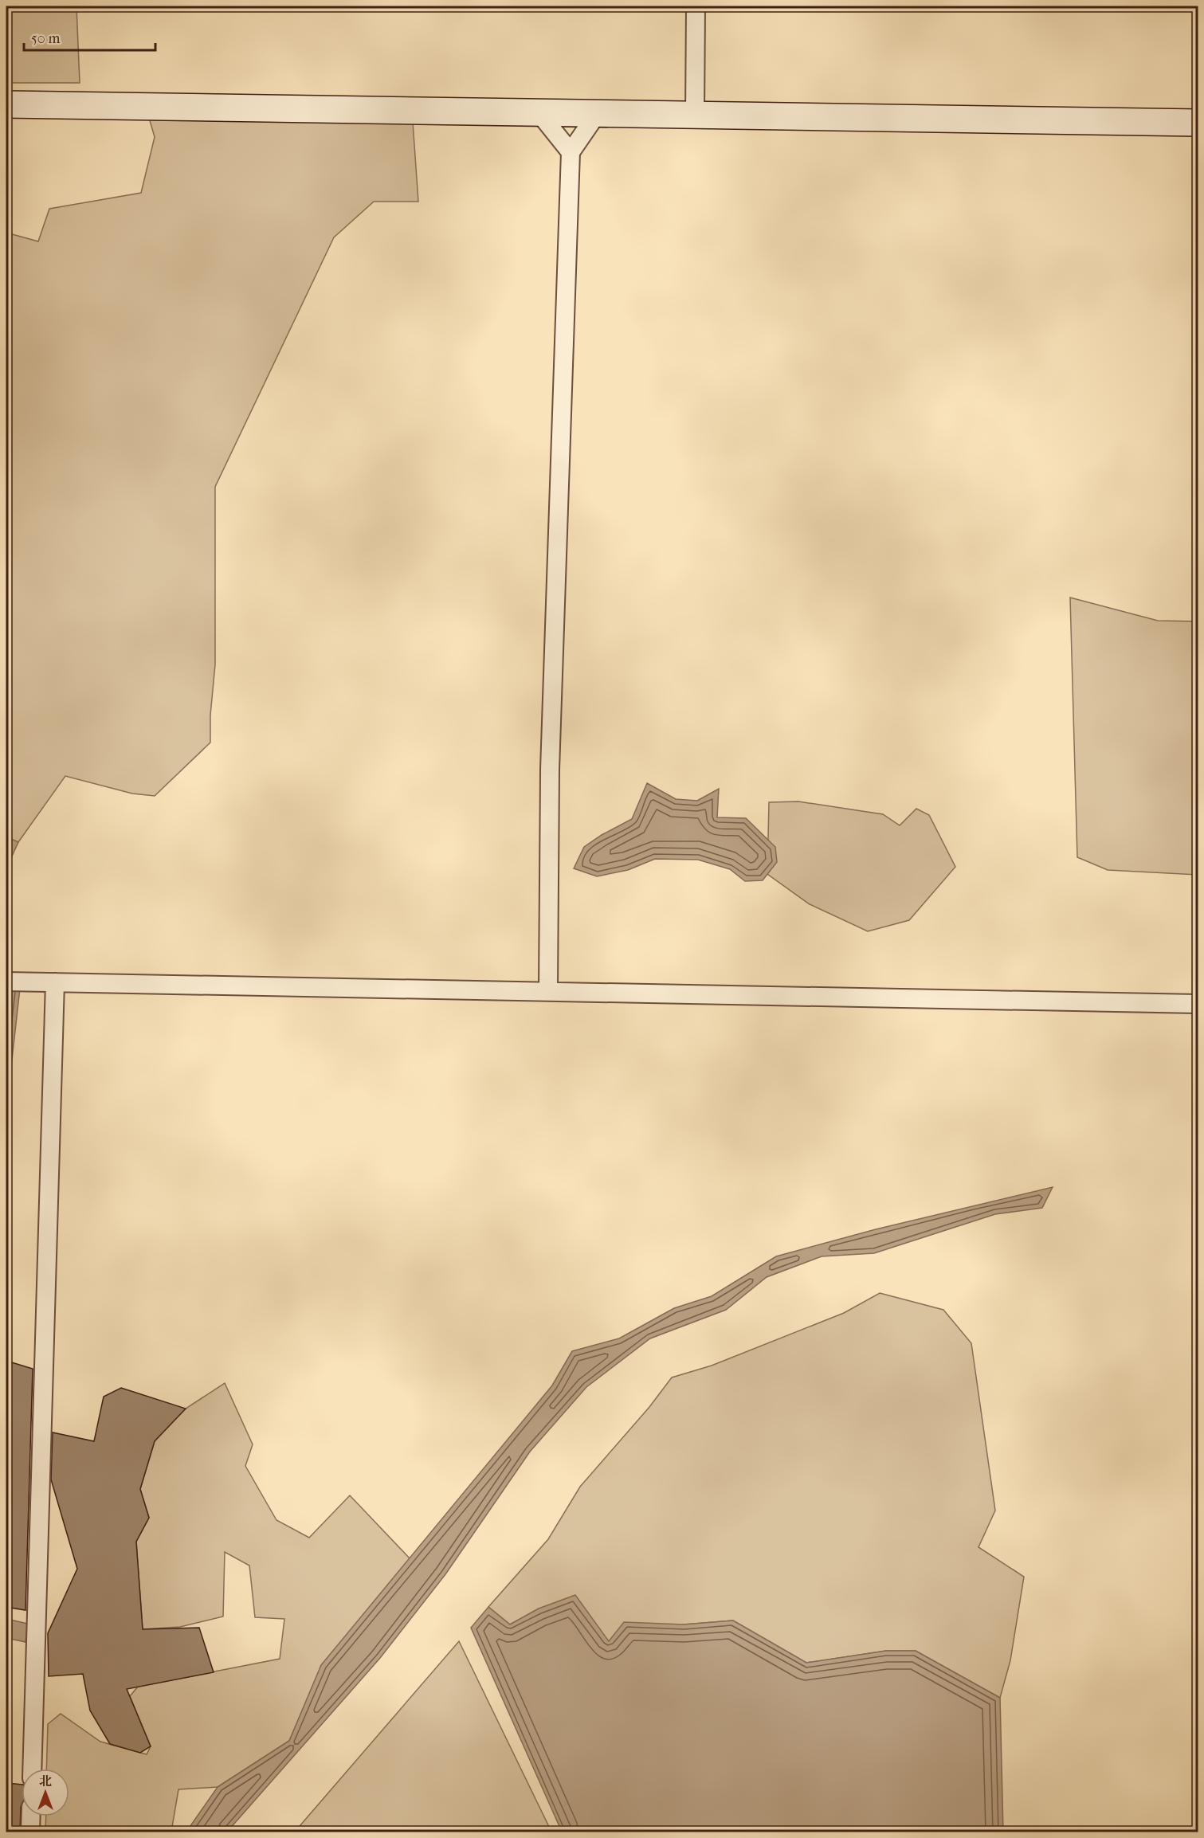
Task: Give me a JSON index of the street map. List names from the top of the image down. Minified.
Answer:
{"scale_bar":"50 m","north":"top"}
